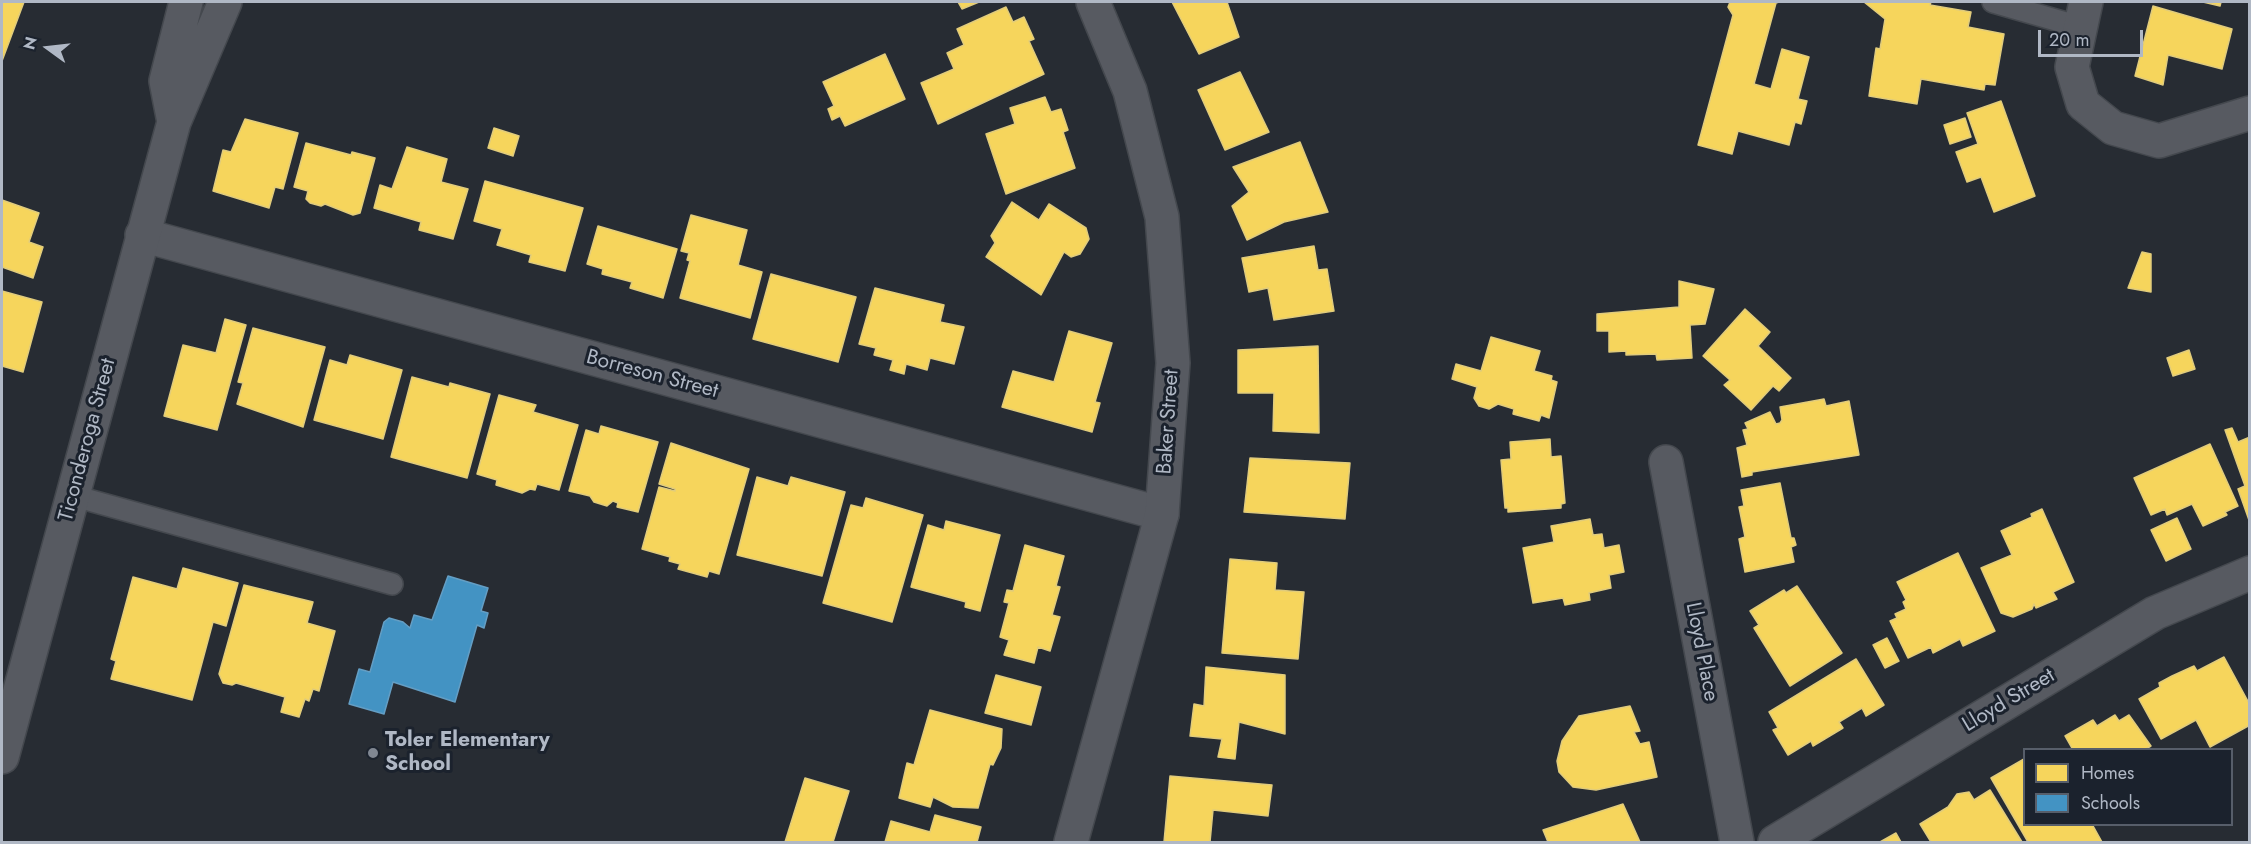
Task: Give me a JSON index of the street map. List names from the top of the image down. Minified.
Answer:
{"streets":{"street":["Borreson Street","Baker Street","Ticonderoga Street","Lloyd Place","Lloyd Street"]},"crossings":[["Borreson Street","Baker Street"],["Borreson Street","Ticonderoga Street"]],"places":["Toler Elementary School"],"legend":["Homes","Schools"],"scale_bar":"20 m","north":"left"}
